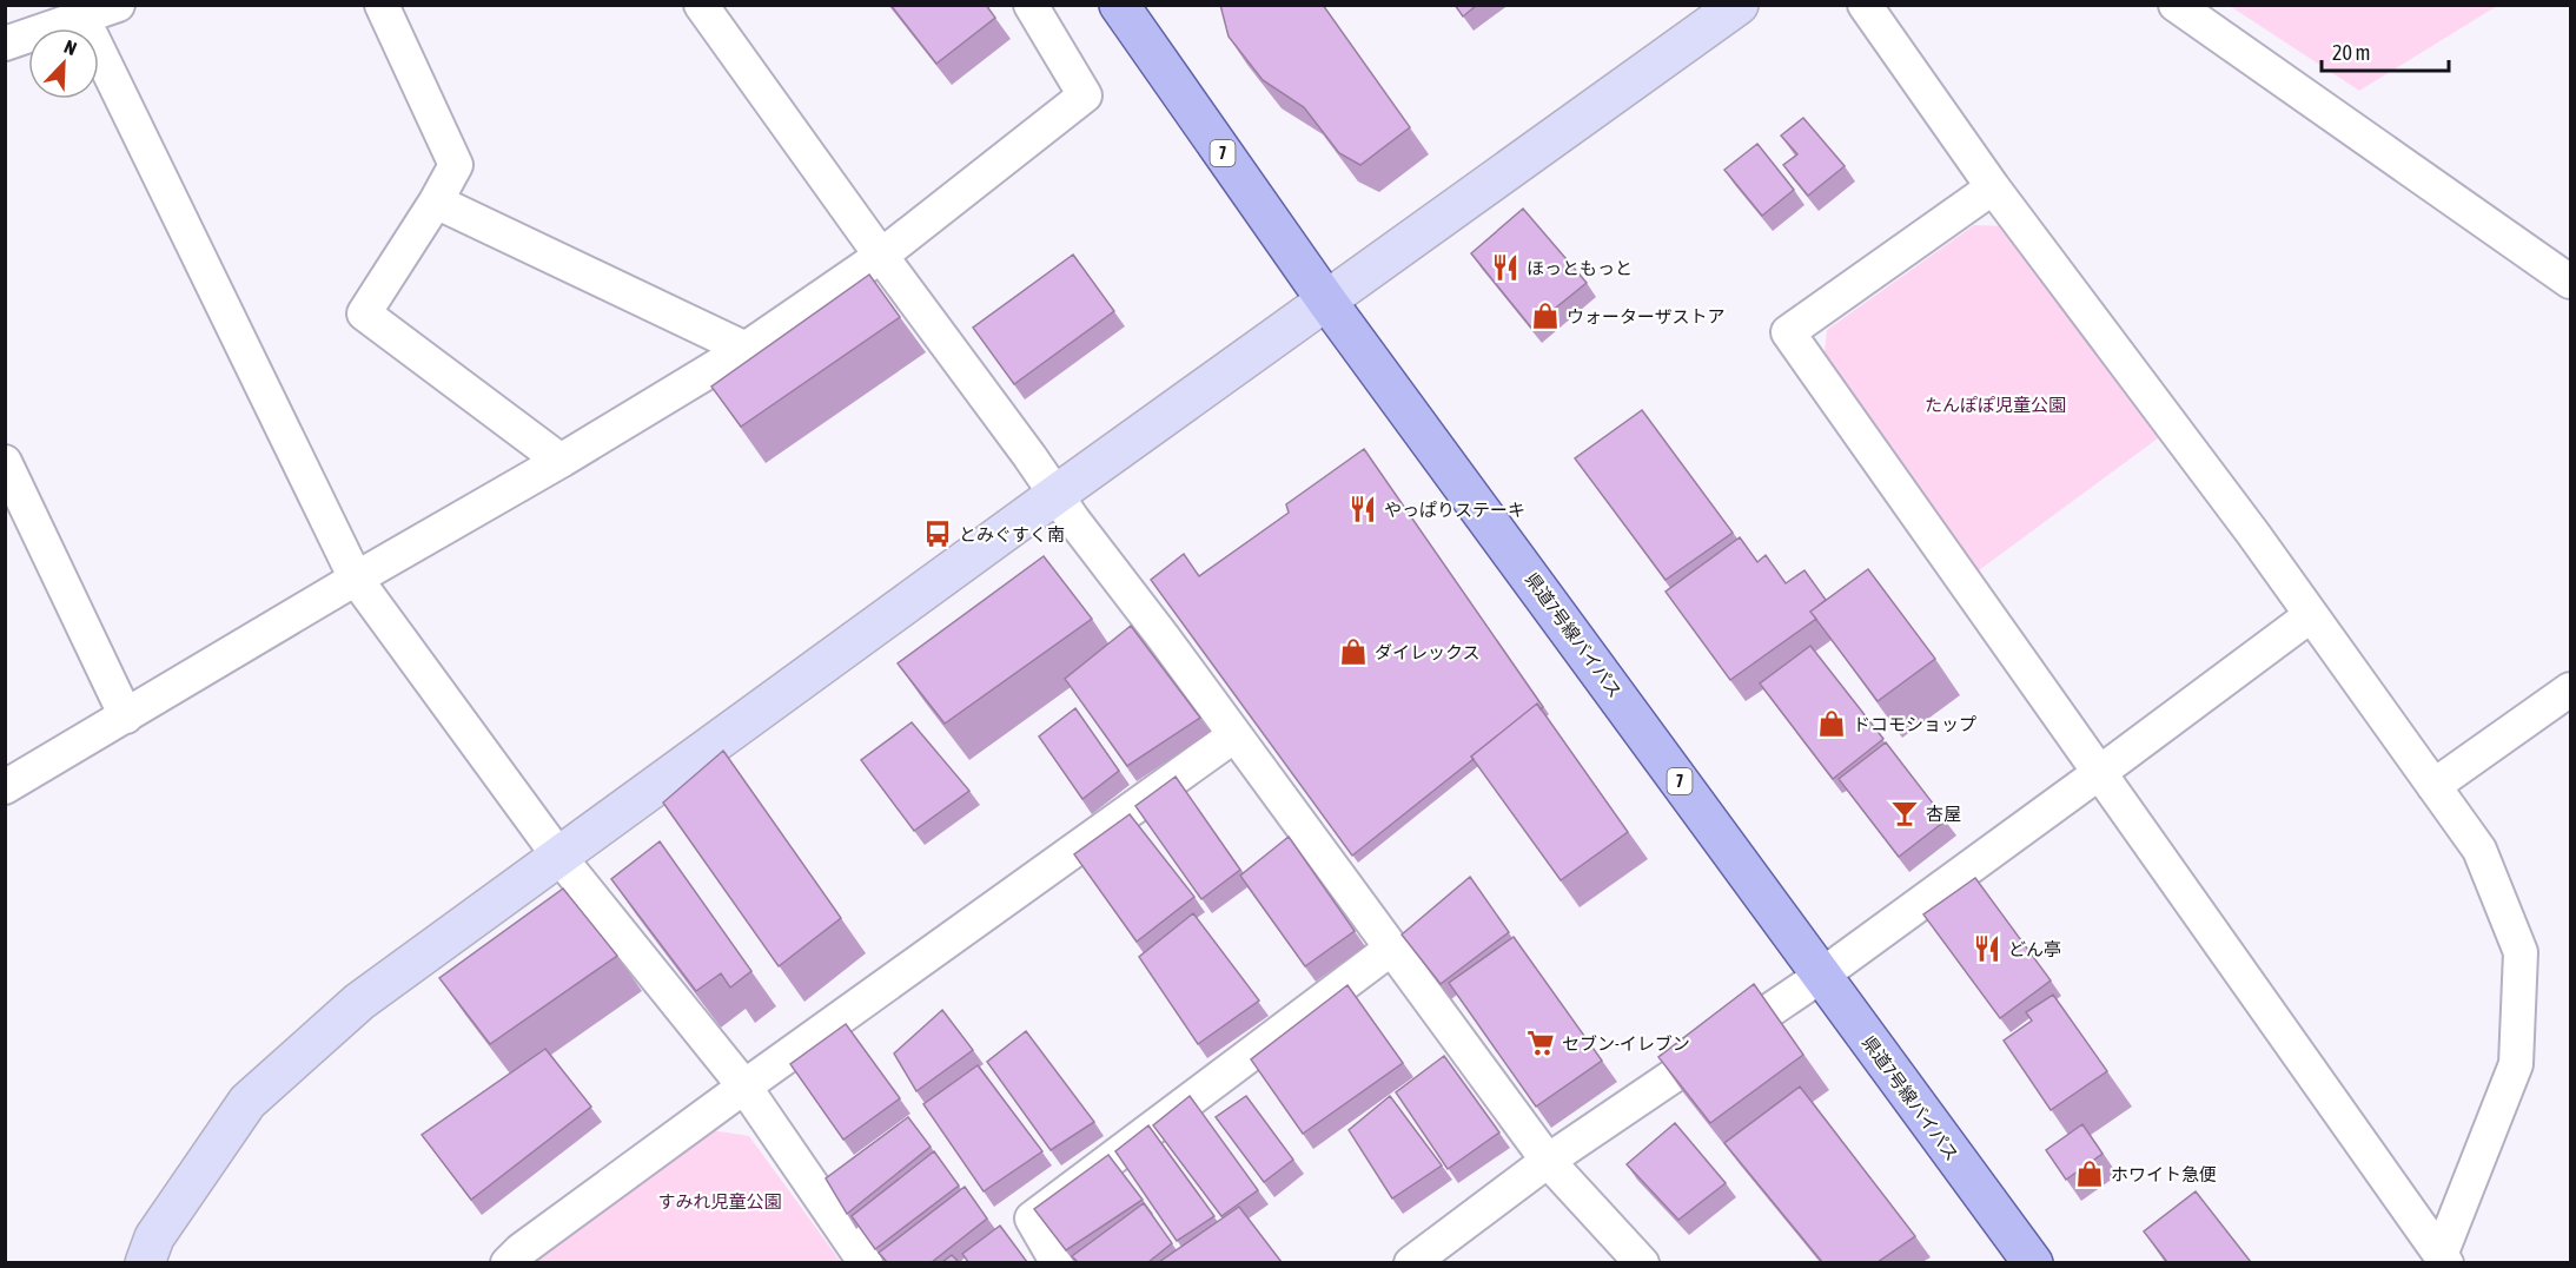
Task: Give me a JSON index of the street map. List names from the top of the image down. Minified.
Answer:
{"streets":{"main road":["7","県道7号線バイパス"]},"parks":["たんぽぽ児童公園","すみれ児童公園"],"places":{"restaurant":["ほっともっと","やっぱりステーキ","どん亭"],"shop":["ウォーターザストア","ダイレックス","ドコモショップ","ホワイト急便"],"bus stop":["とみぐすく南"],"bar":["杏屋"],"supermarket":["セブン-イレブン"]},"scale_bar":"20 m","north":"top right"}
